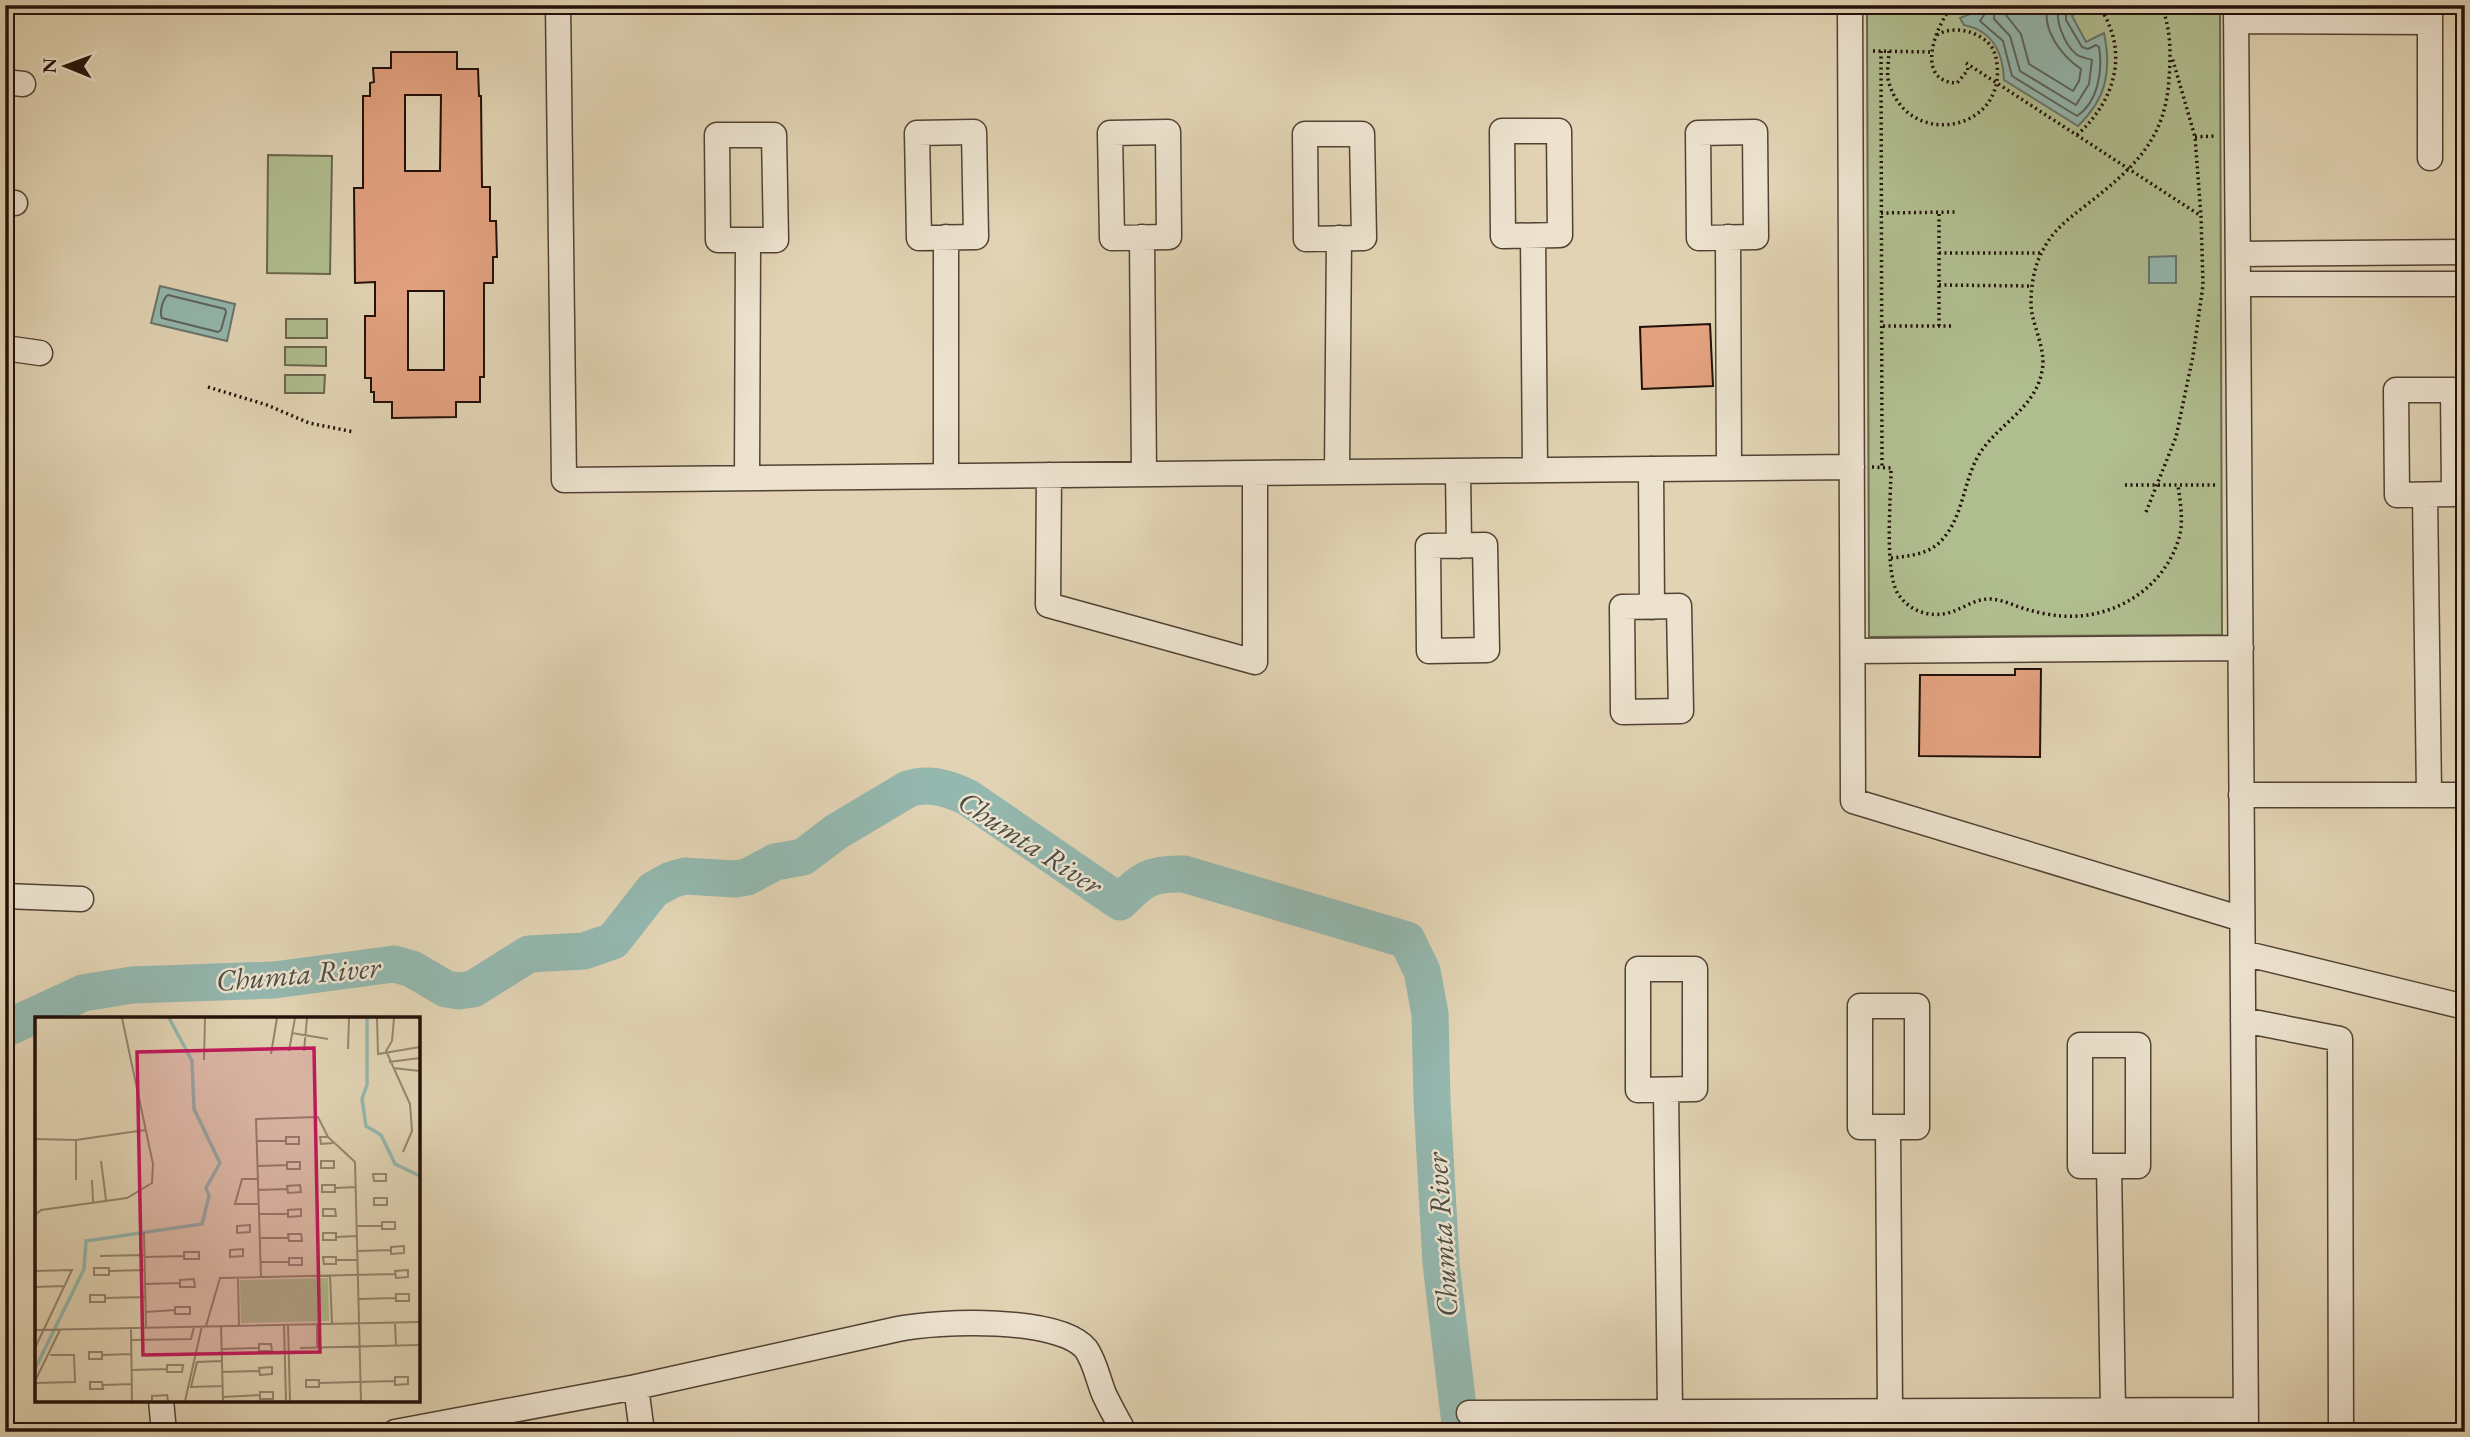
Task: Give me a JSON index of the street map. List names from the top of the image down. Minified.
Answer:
{"water":["Chumta River"],"north":"left"}
